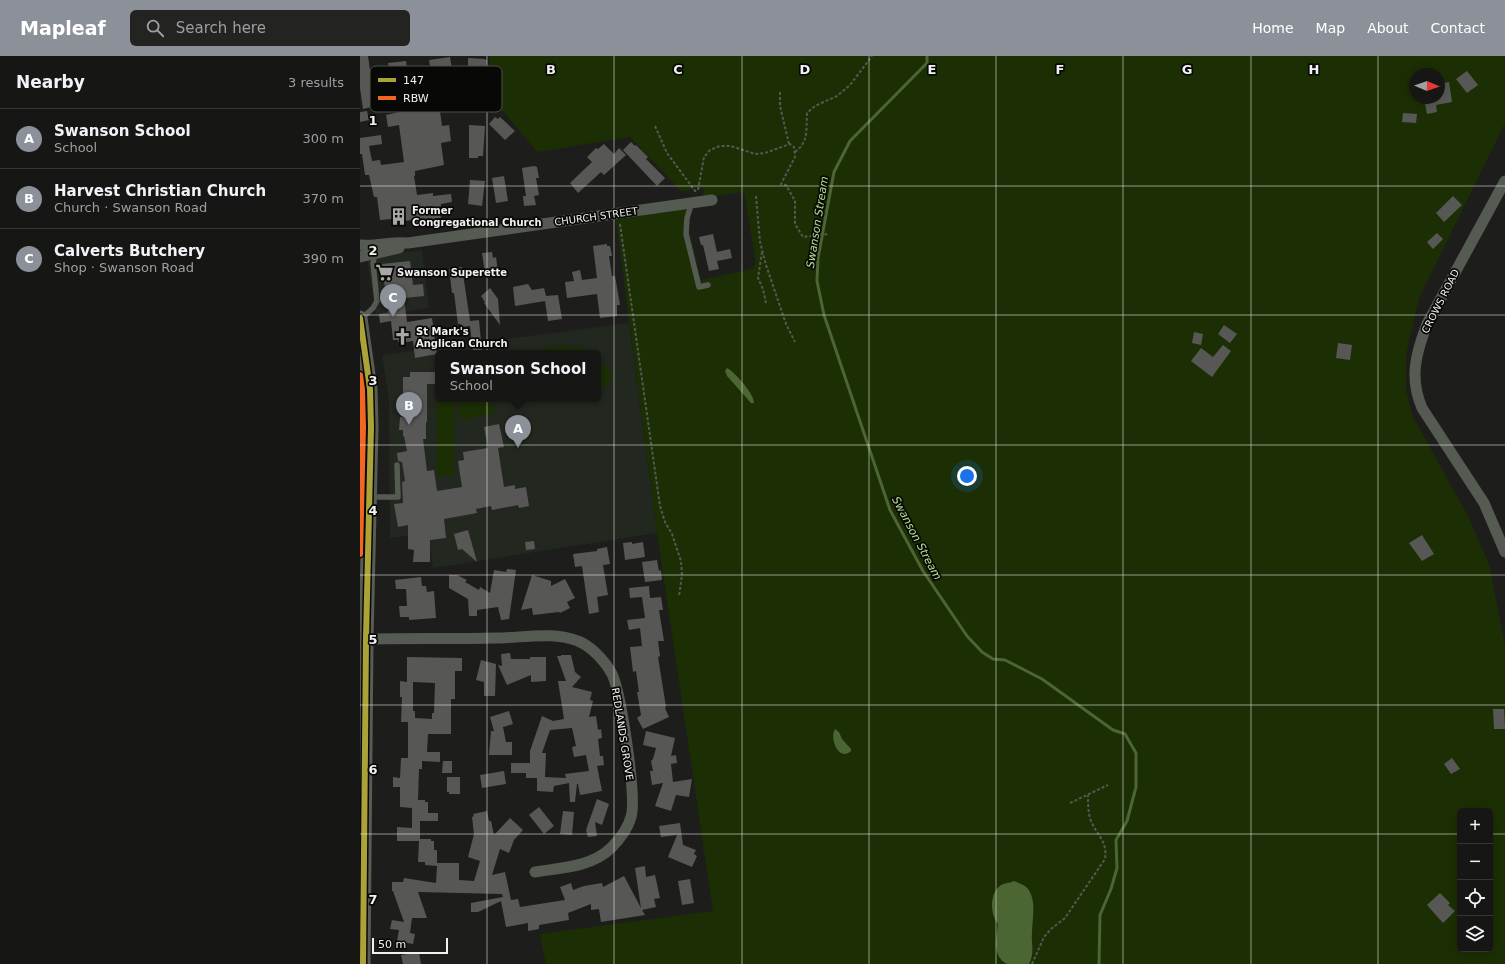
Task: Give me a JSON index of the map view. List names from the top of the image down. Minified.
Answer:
{"streets":{"street":["CHURCH STREET","CROWS ROAD","REDLANDS GROVE"]},"water":["Swanson Stream"],"places":{"building":["Former Congregational Church"],"supermarket":["Swanson Superette"],"church":["St Mark's Anglican Church"]},"lines":["transit line 147","transit line RBW"],"legend":["147","RBW"],"scale_bar":"50 m","north":"right","page":{"header":"Mapleaf","search":"Search here","nav":["Home","Map","About","Contact"],"heading":["Nearby","3 results"],"list":[{"mark":"A","name":"Swanson School","note":"School","value":"300 m"},{"mark":"B","name":"Harvest Christian Church","note":"Church · Swanson Road","value":"370 m"},{"mark":"C","name":"Calverts Butchery","note":"Shop · Swanson Road","value":"390 m"}],"pins":["C","B","A"],"popup":["Swanson School","School"],"map_buttons":["+","−"],"scale":"50 m"},"grid":{"columns":["B","C","D","E","F","G","H"],"rows":["1","2","3","4","5","6","7"]}}
